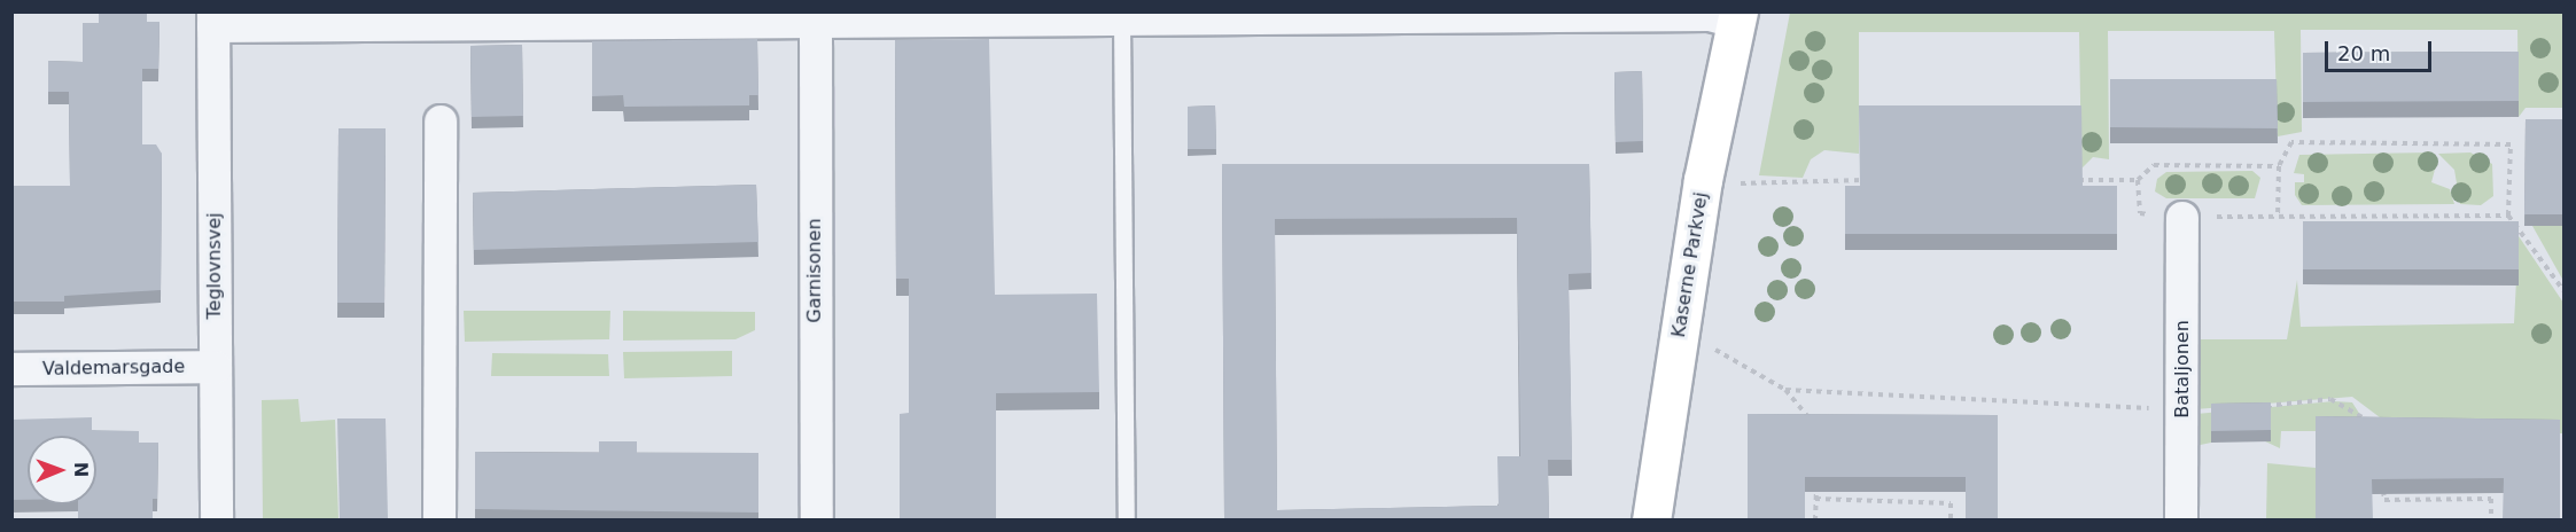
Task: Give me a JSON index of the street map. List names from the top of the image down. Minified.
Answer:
{"streets":{"street":["Kaserne Parkvej","Teglovnsvej","Garnisonen","Valdemarsgade","Bataljonen"]},"crossings":[["Teglovnsvej","Valdemarsgade"]],"scale_bar":"20 m","north":"right"}
